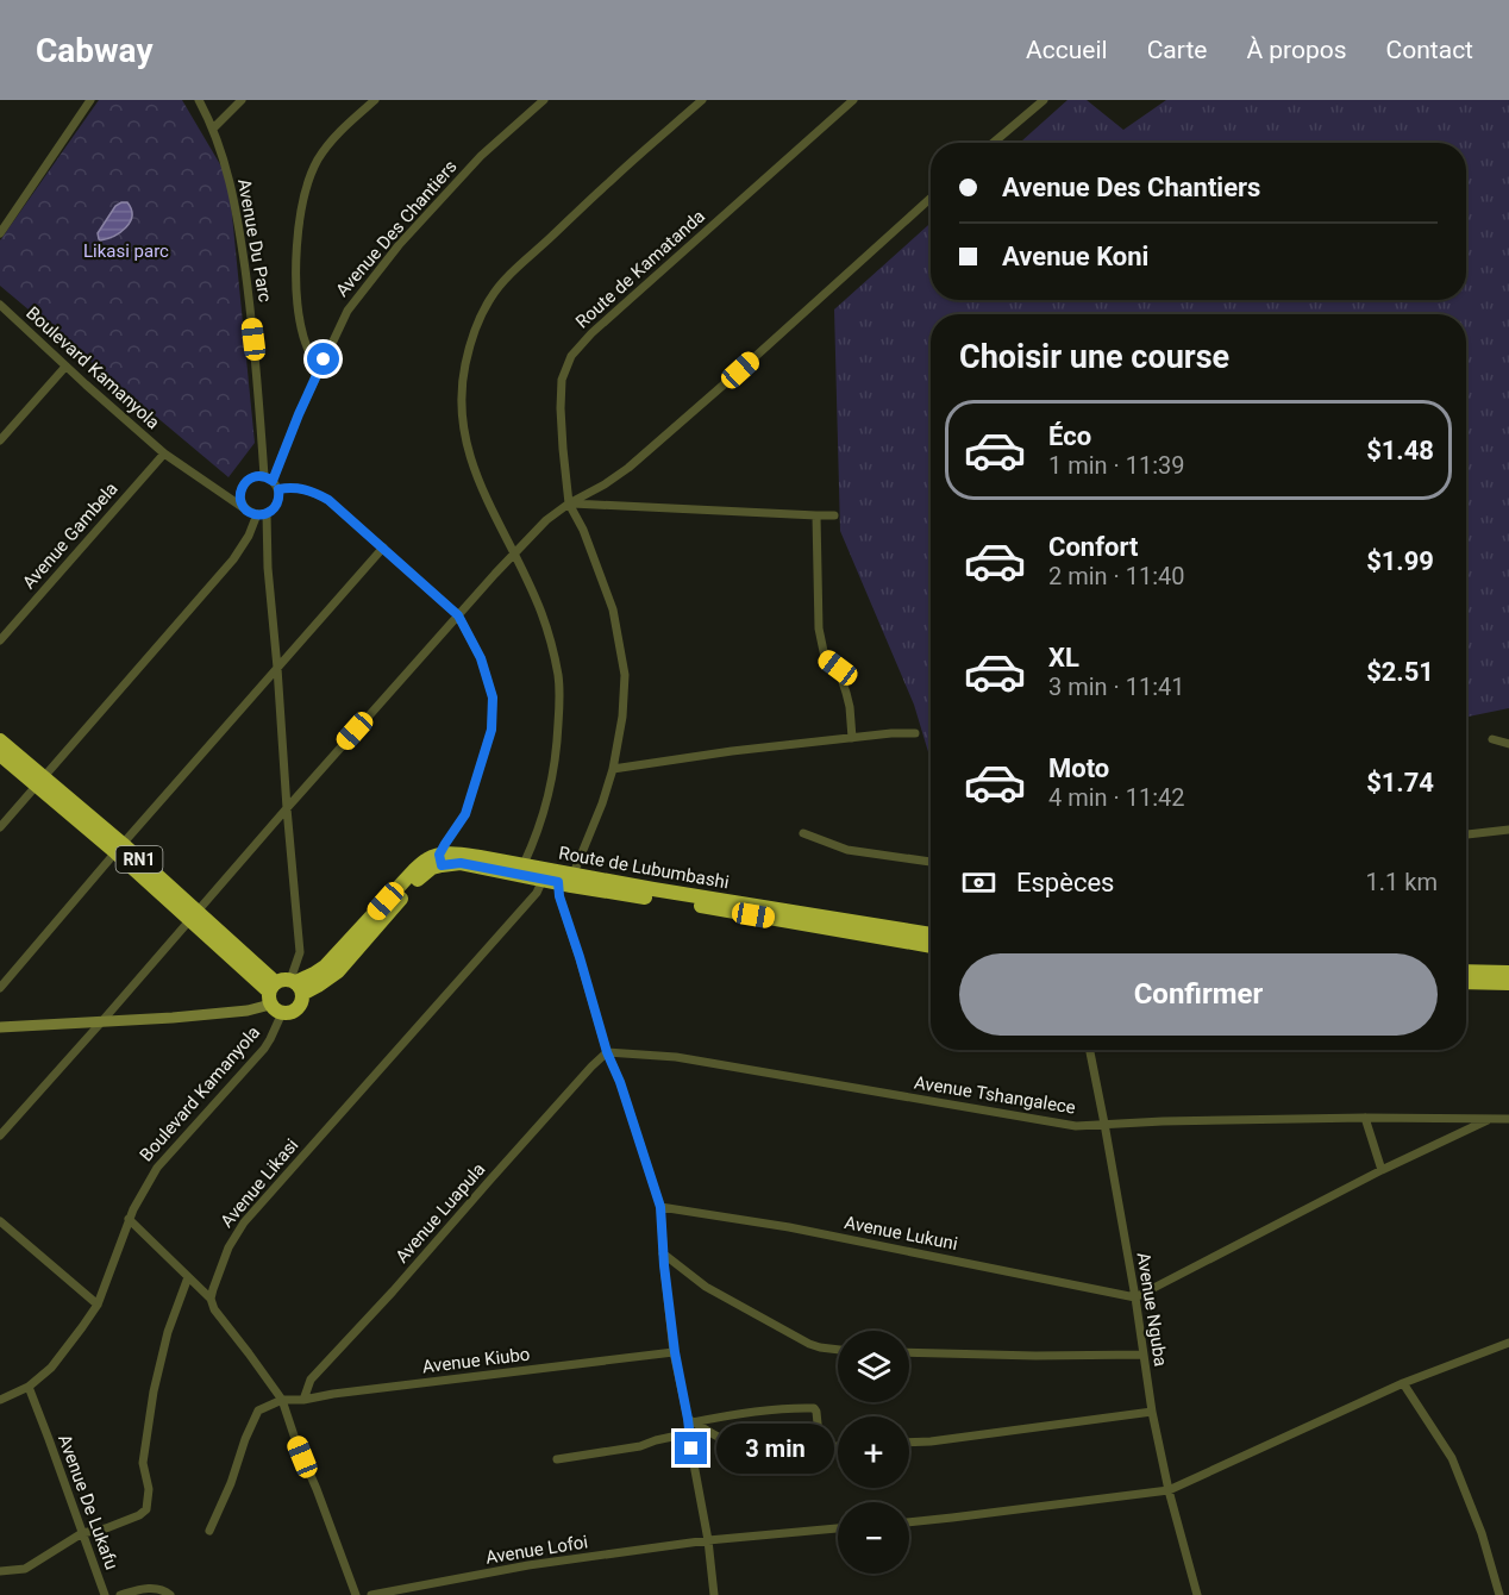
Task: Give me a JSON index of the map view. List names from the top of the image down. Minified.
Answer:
{"streets":{"highway":["RN1","Route de Lubumbashi"],"street":["Avenue Des Chantiers","Avenue Du Parc","Route de Kamatanda","Boulevard Kamanyola","Avenue Gambela","Avenue Tshangalece","Avenue Likasi","Avenue Luapula","Avenue Lukuni","Avenue Nguba","Avenue Kiubo","Avenue De Lukafu","Avenue Lofoi"]},"crossings":[["Avenue Des Chantiers","Avenue Du Parc"],["Avenue Des Chantiers","Boulevard Kamanyola"],["Avenue Du Parc","Boulevard Kamanyola"],["Route de Kamatanda","Avenue Likasi"],["Boulevard Kamanyola","Avenue Gambela"],["Boulevard Kamanyola","RN1"],["Boulevard Kamanyola","Avenue De Lukafu"],["Route de Lubumbashi","Avenue Likasi"],["Avenue Tshangalece","Avenue Luapula"],["Avenue Tshangalece","Avenue Nguba"],["Avenue Luapula","Avenue Kiubo"],["Avenue Lukuni","Avenue Nguba"]],"parks":["Likasi parc"],"page":{"header":"Cabway","nav":["Accueil","Carte","À propos","Contact"],"banner":["Avenue Des Chantiers","Avenue Koni"],"heading":"Choisir une course","list":[{"name":"Éco","note":"1 min · 11:39","value":"$1.48"},{"name":"Confort","note":"2 min · 11:40","value":"$1.99"},{"name":"XL","note":"3 min · 11:41","value":"$2.51"},{"name":"Moto","note":"4 min · 11:42","value":"$1.74"}],"pay":["Espèces","1.1 km"],"buttons":"Confirmer","map_buttons":["+","−"],"bubble":"3 min"}}
